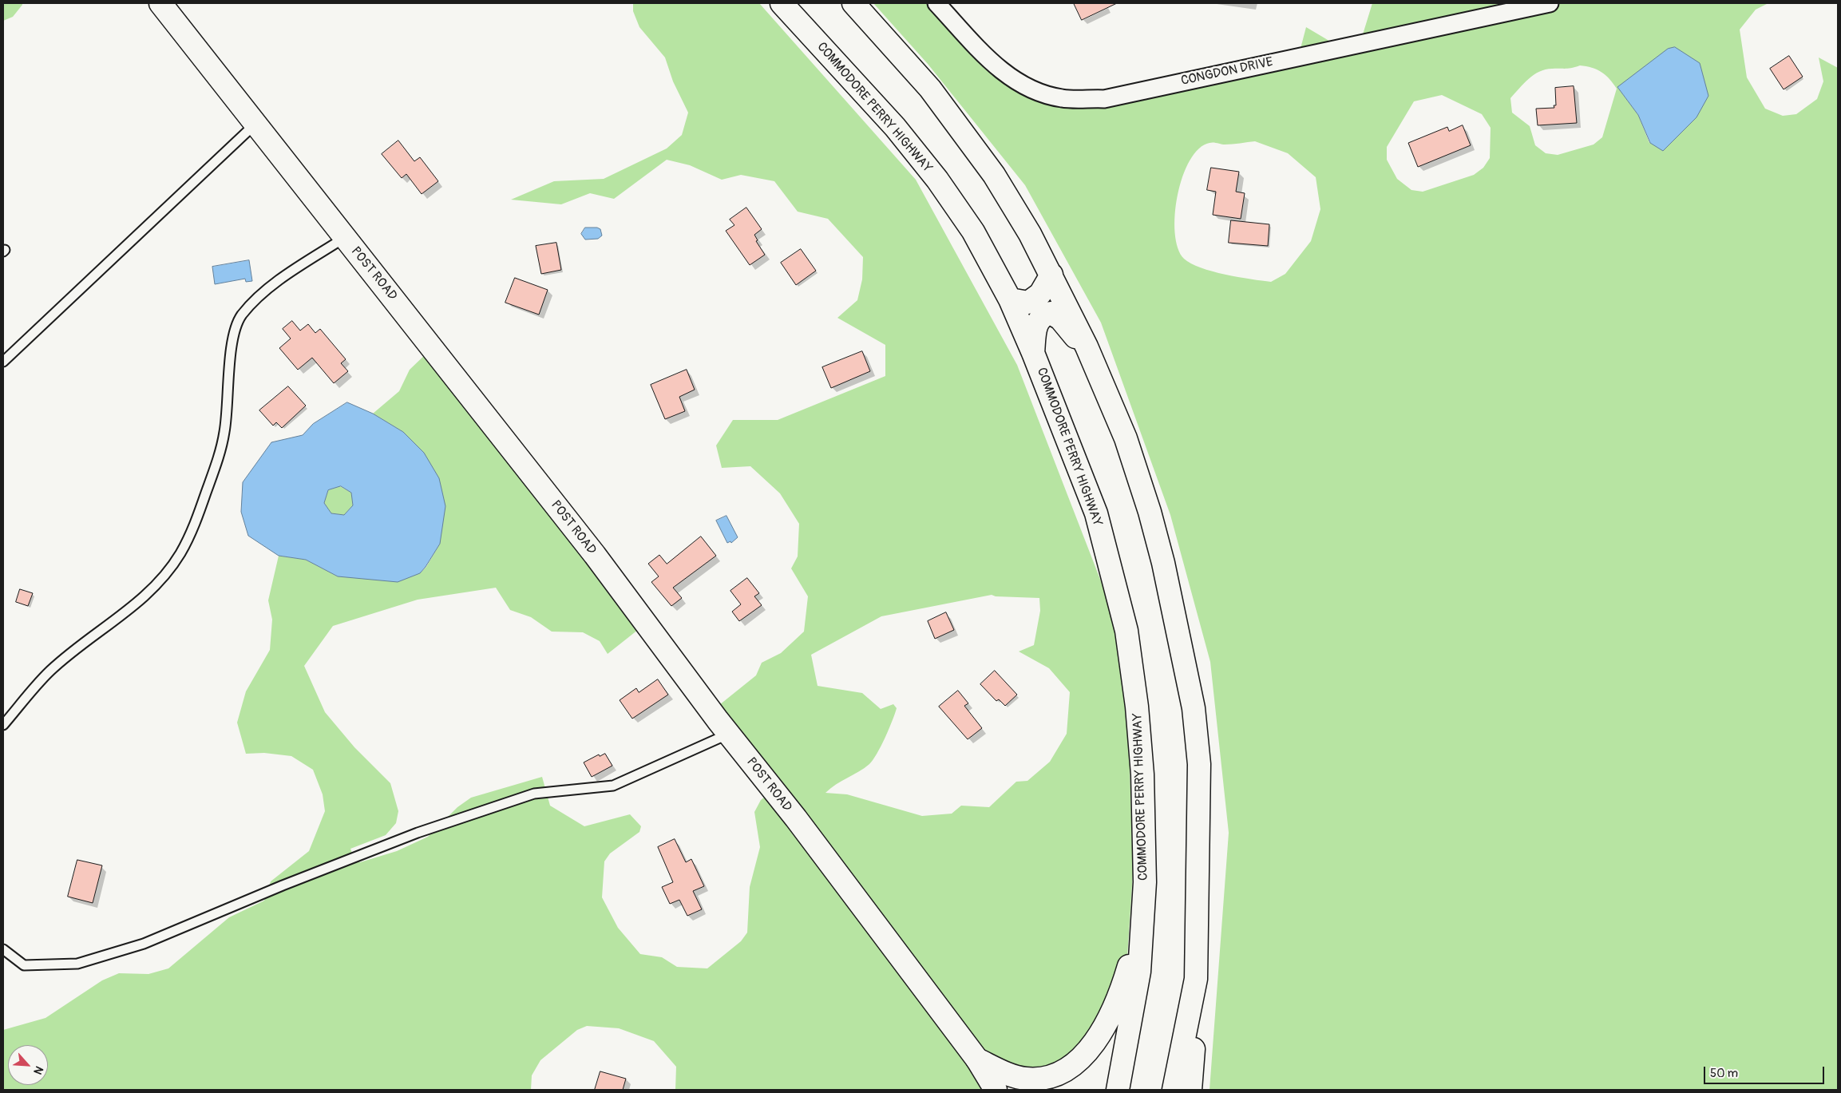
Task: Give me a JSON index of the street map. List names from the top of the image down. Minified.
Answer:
{"streets":{"main road":["COMMODORE PERRY HIGHWAY","POST ROAD"],"street":["CONGDON DRIVE"]},"scale_bar":"50 m","north":"bottom right"}
